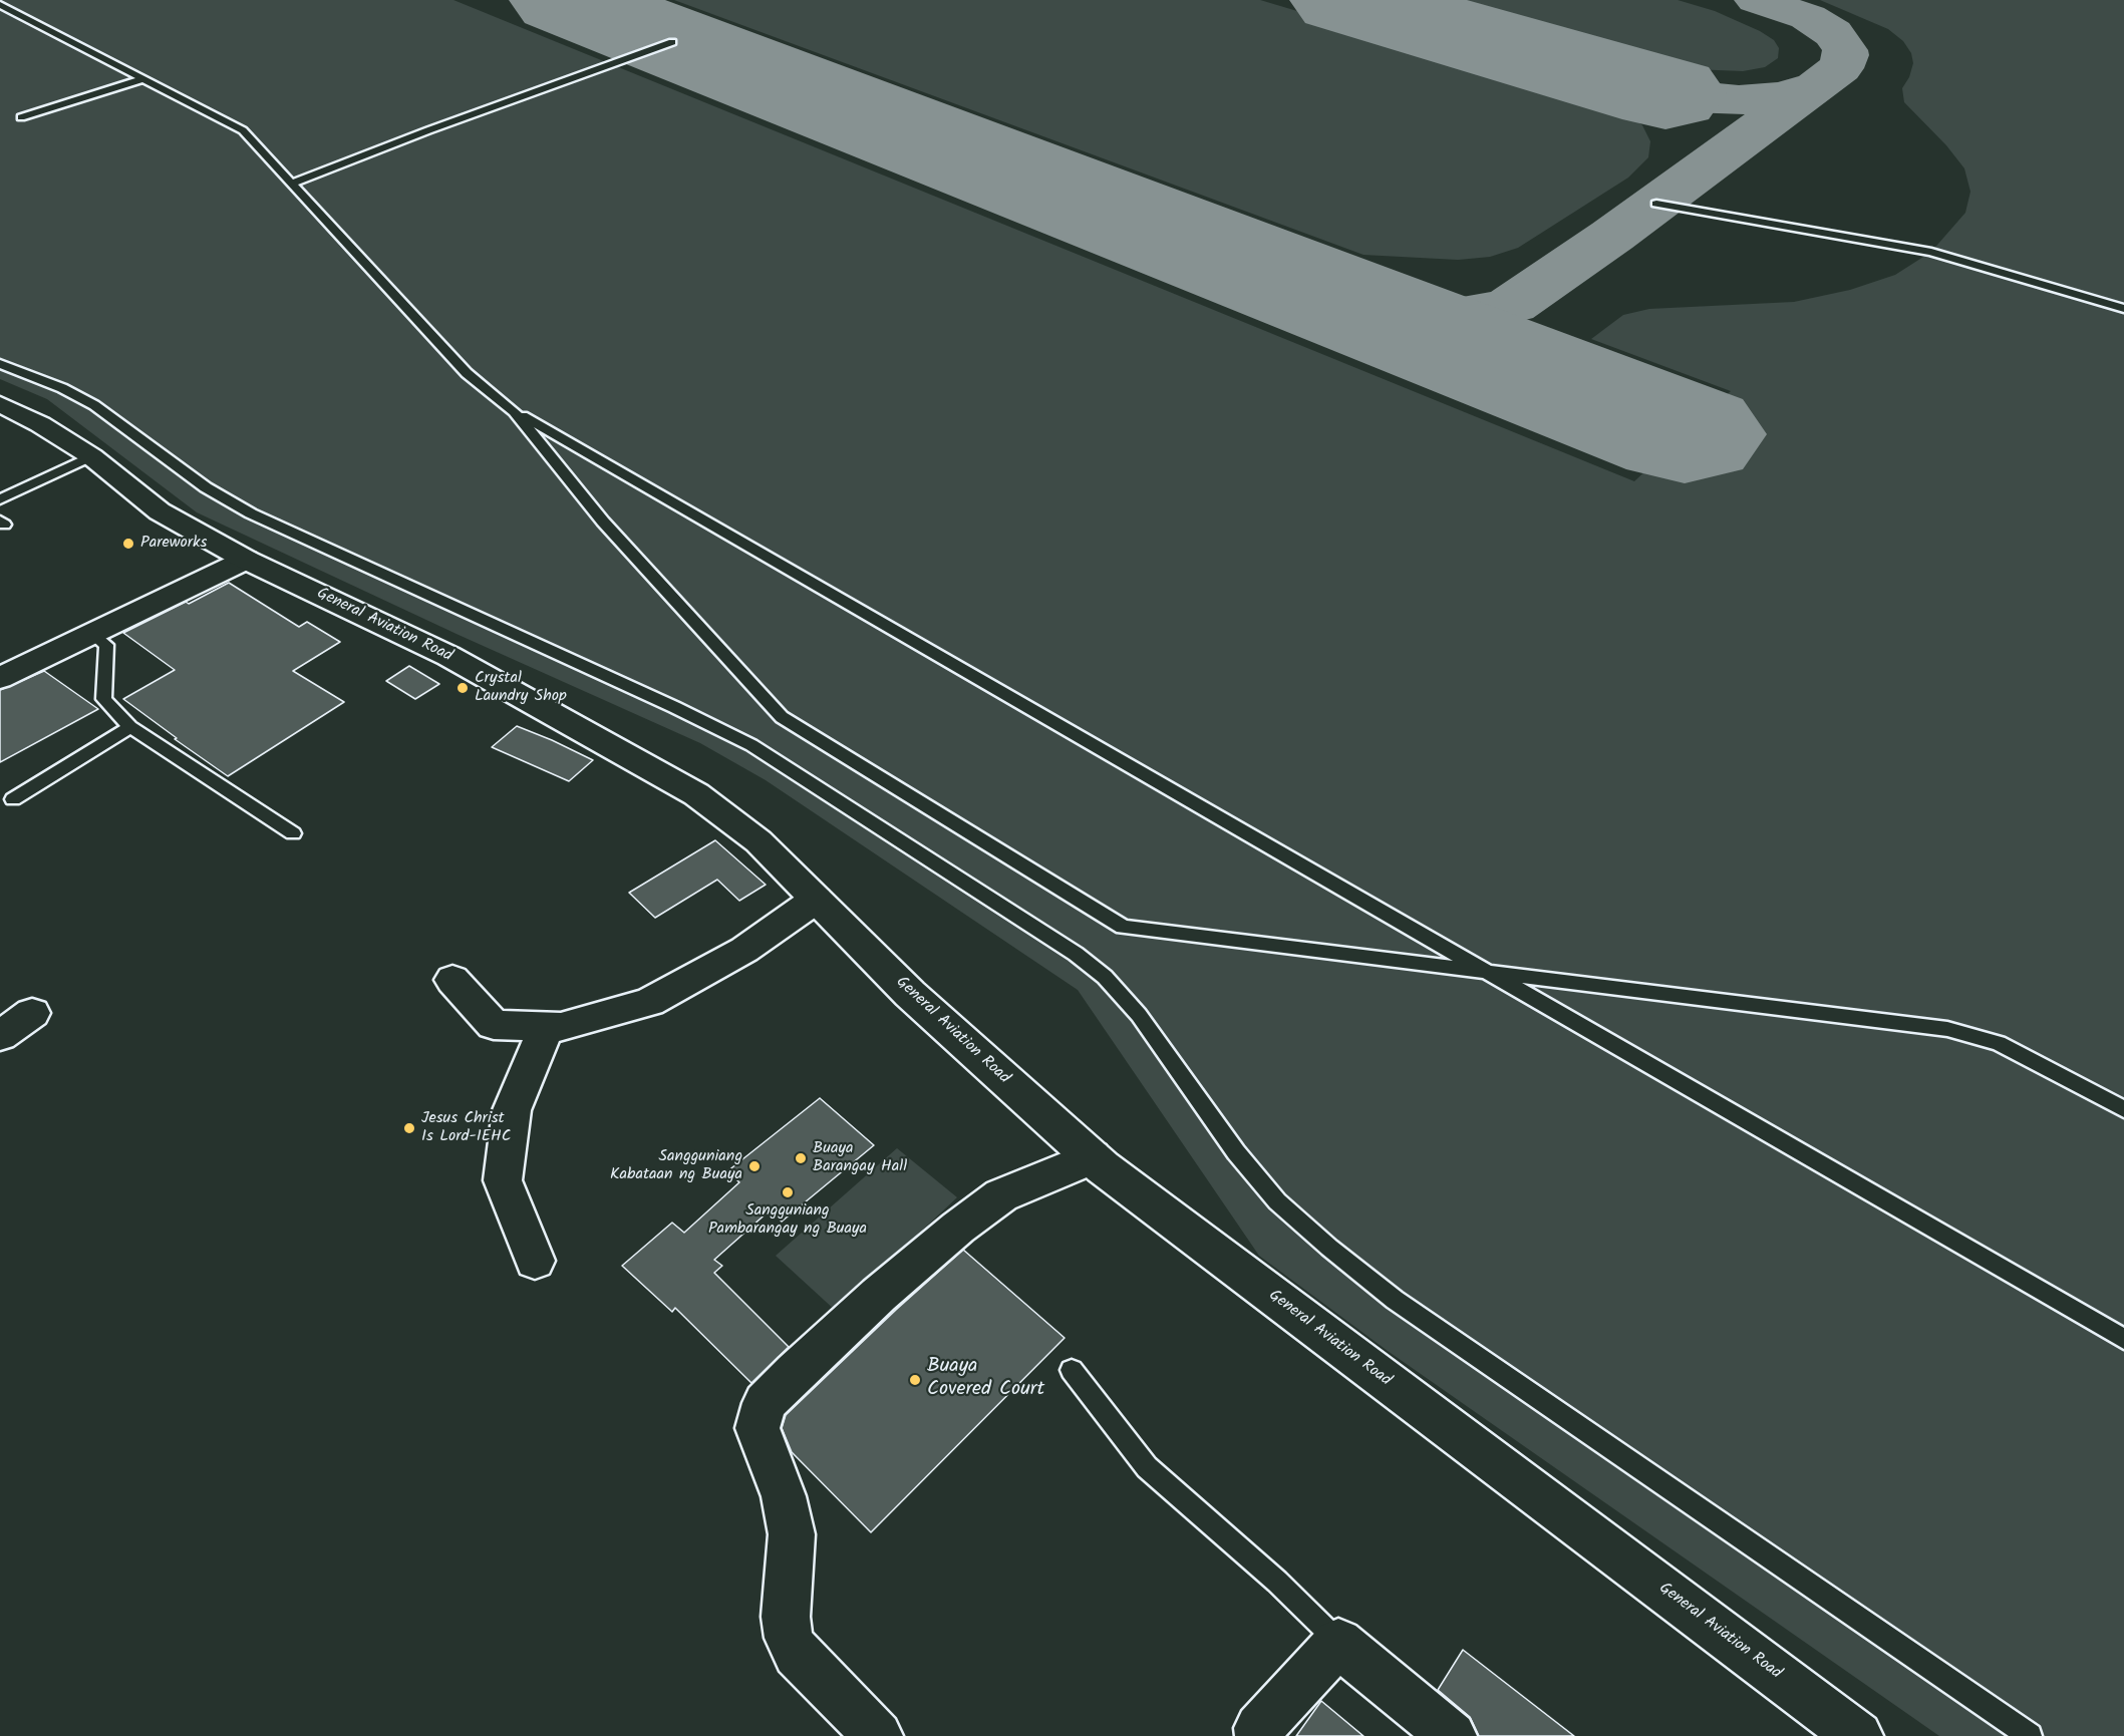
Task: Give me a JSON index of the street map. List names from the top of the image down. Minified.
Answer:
{"streets":{"main road":["General Aviation Road"]},"places":["Pareworks","Crystal Laundry Shop","Jesus Christ Is Lord-IEHC","Buaya Barangay Hall","Sangguniang Kabataan ng Buaya","Sangguniang Pambarangay ng Buaya","Buaya Covered Court"]}
